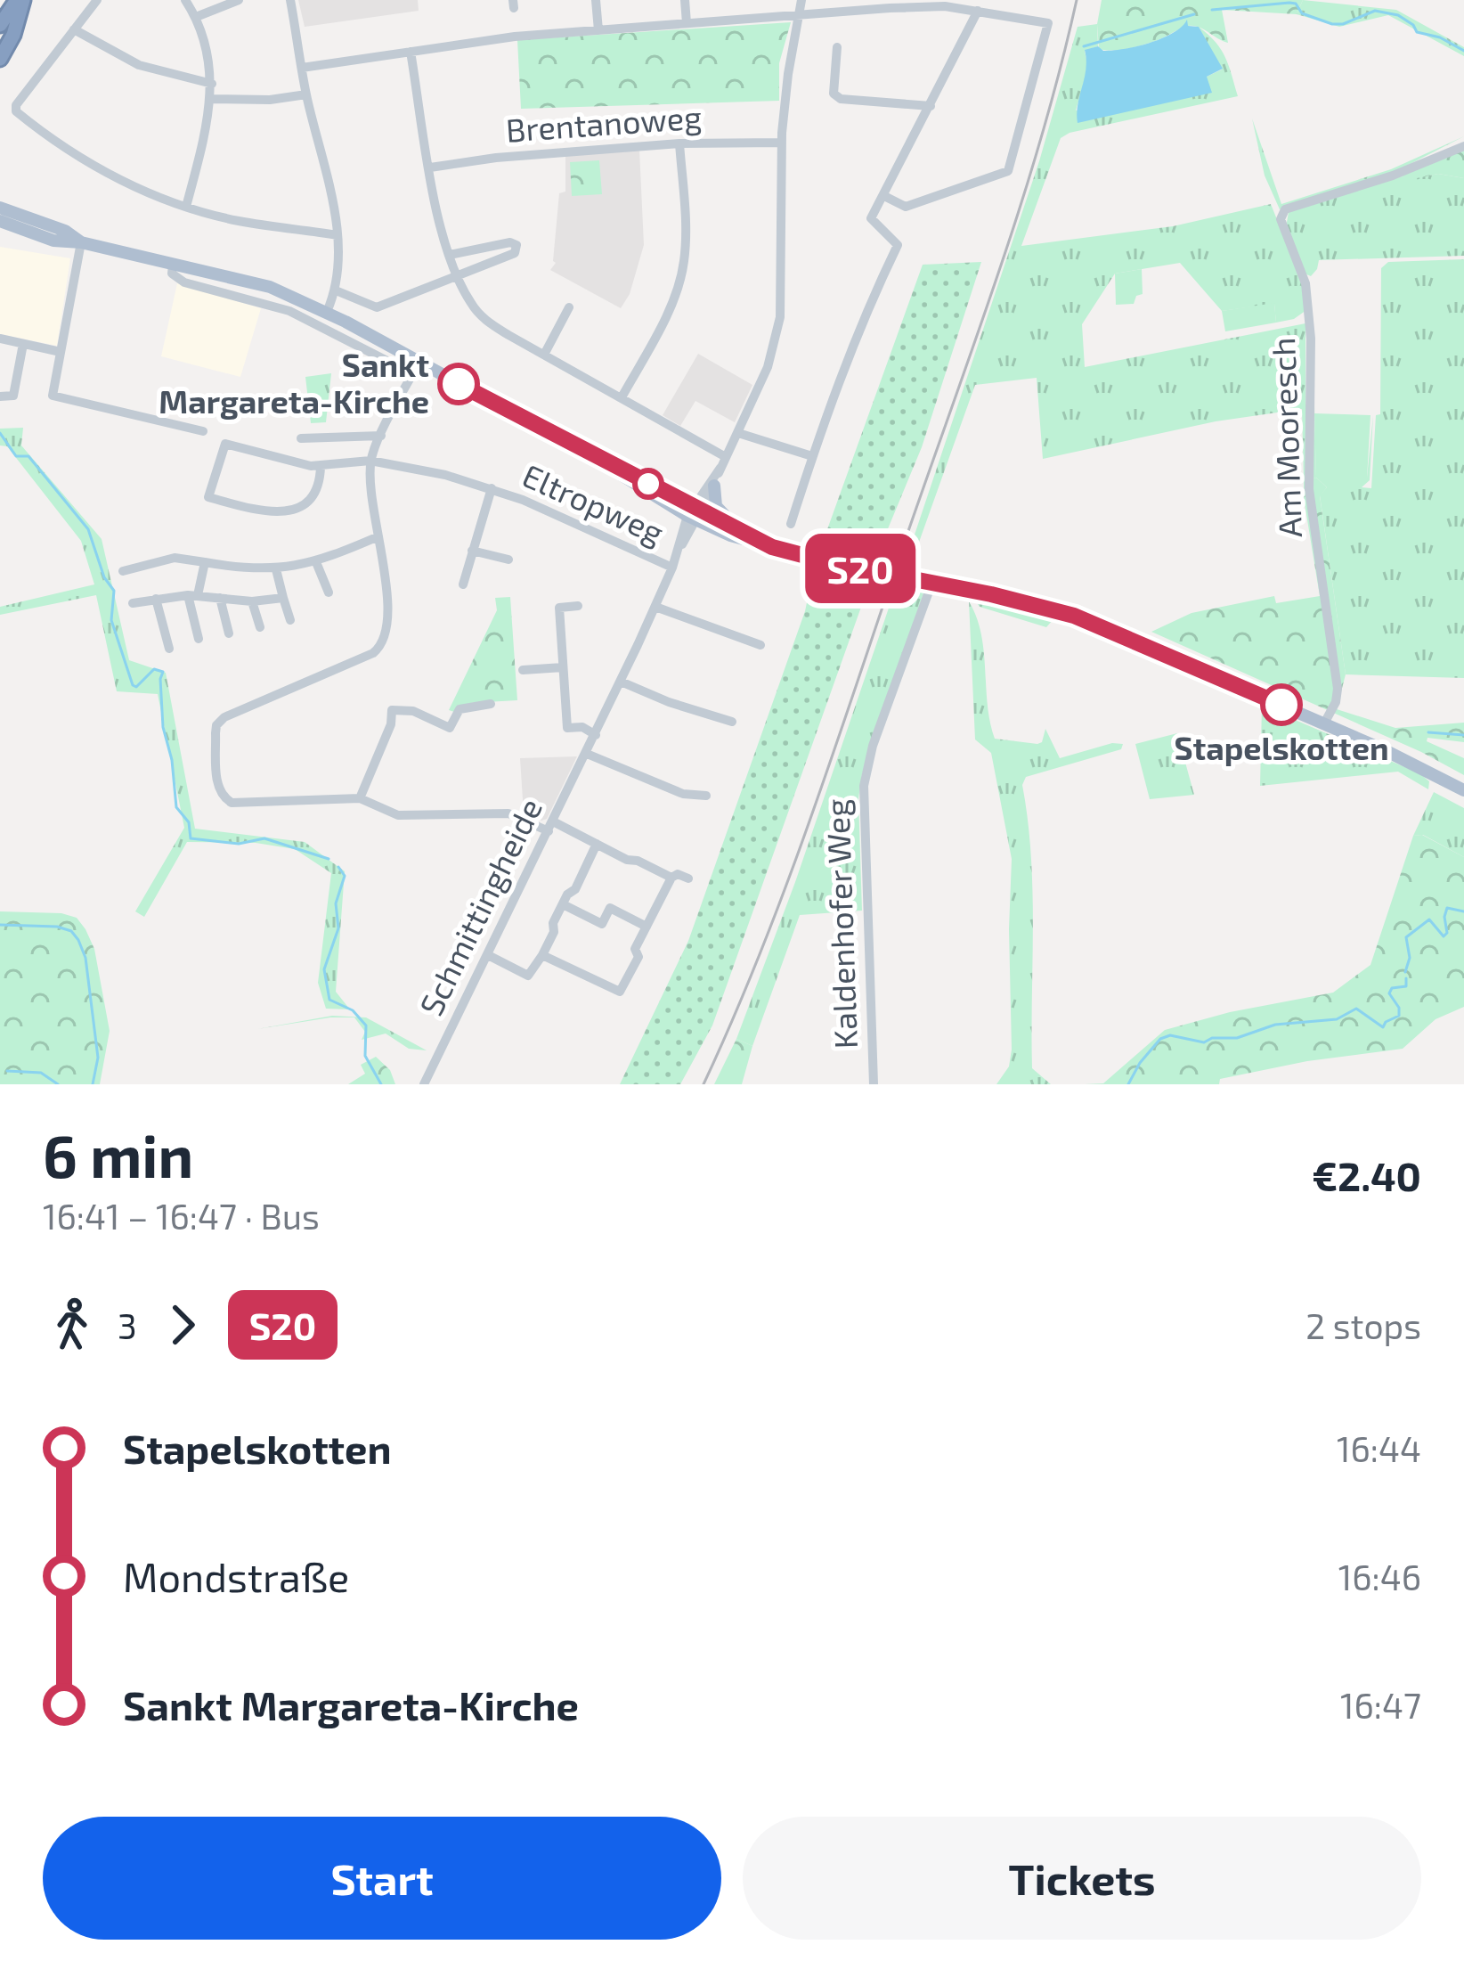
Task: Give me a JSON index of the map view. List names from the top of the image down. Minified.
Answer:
{"streets":{"street":["Brentanoweg","Am Mooresch","Eltropweg","Schmittingheide","Kaldenhofer Weg"]},"crossings":[["Eltropweg","Schmittingheide"]],"places":["Sankt Margareta-Kirche","Stapelskotten"],"lines":["bus line S20"],"page":{"on_map":"S20","heading":["6 min","16:41 – 16:47 · Bus","€2.40"],"legs":["3","S20","2 stops"],"list":[{"name":"Stapelskotten","value":"16:44"},{"name":"Mondstraße","value":"16:46"},{"name":"Sankt Margareta-Kirche","value":"16:47"}],"buttons":["Start","Tickets"]}}
